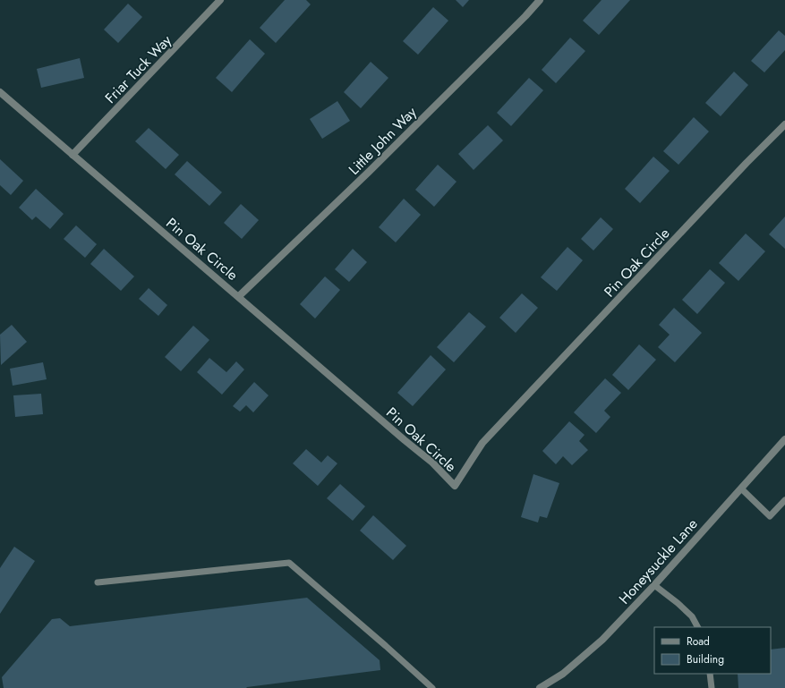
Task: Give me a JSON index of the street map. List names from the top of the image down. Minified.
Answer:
{"streets":{"street":["Friar Tuck Way","Little John Way","Pin Oak Circle","Honeysuckle Lane"]},"crossings":[["Friar Tuck Way","Pin Oak Circle"],["Little John Way","Pin Oak Circle"]],"legend":["Road","Building"]}
